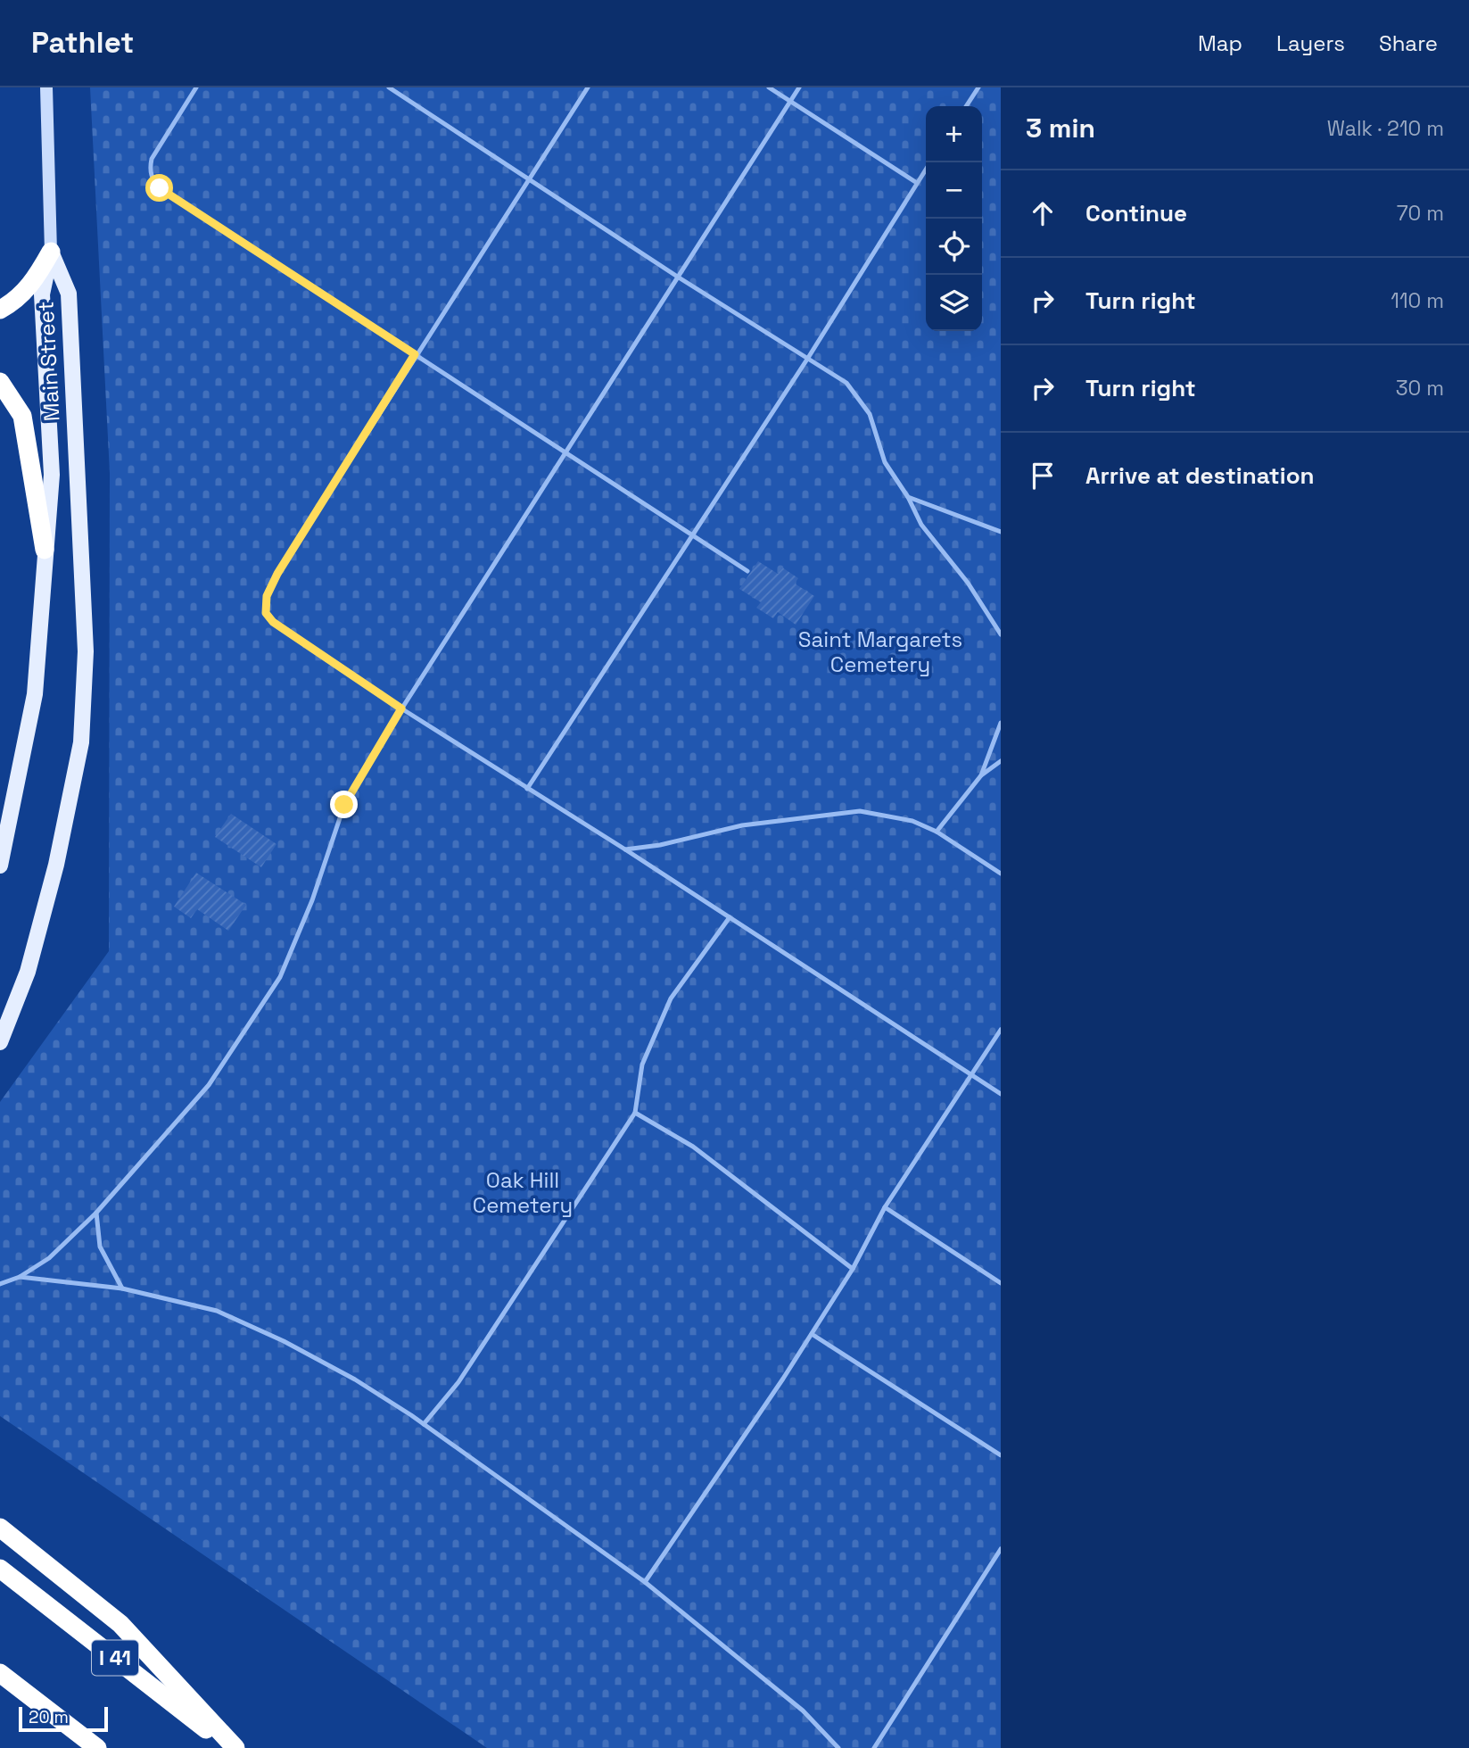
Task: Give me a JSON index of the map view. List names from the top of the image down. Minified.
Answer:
{"streets":{"highway":["I 41"],"main road":["Main Street"]},"parks":["Saint Margarets Cemetery","Oak Hill Cemetery"],"scale_bar":"20 m","page":{"header":"Pathlet","nav":["Map","Layers","Share"],"heading":["3 min","Walk · 210 m"],"map_buttons":["+","−"],"list":[["Continue","70 m"],["Turn right","110 m"],["Turn right","30 m"],"Arrive at destination"],"scale":"20 m"}}
